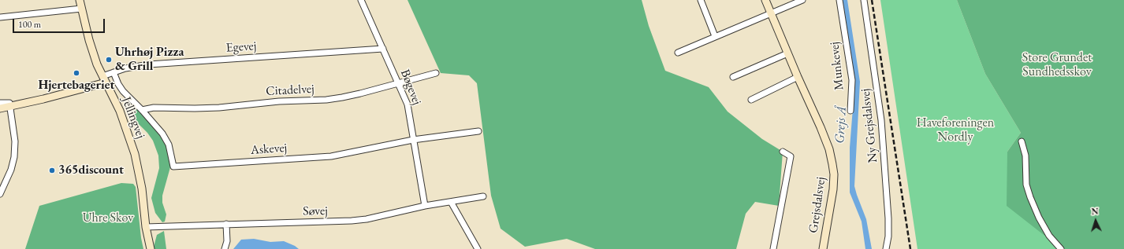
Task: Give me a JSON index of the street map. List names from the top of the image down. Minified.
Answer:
{"streets":{"street":["Egevej","Munkevej","Bøgevej","Citadelvej","Jellingvej","Ny Grejsdalsvej","Askevej","Grejsdalsvej","Søvej"]},"crossings":[["Egevej","Bøgevej"],["Egevej","Jellingvej"],["Egevej","Askevej"],["Bøgevej","Citadelvej"],["Bøgevej","Askevej"],["Bøgevej","Søvej"],["Citadelvej","Askevej"],["Jellingvej","Søvej"]],"water":["Grejs Å"],"parks":["Store Grundet Sundhedsskov","Haveforeningen Nordly","Uhre Skov"],"places":["Uhrhøj Pizza & Grill","Hjertebageriet","365discount"],"scale_bar":"100 m","north":"top"}
